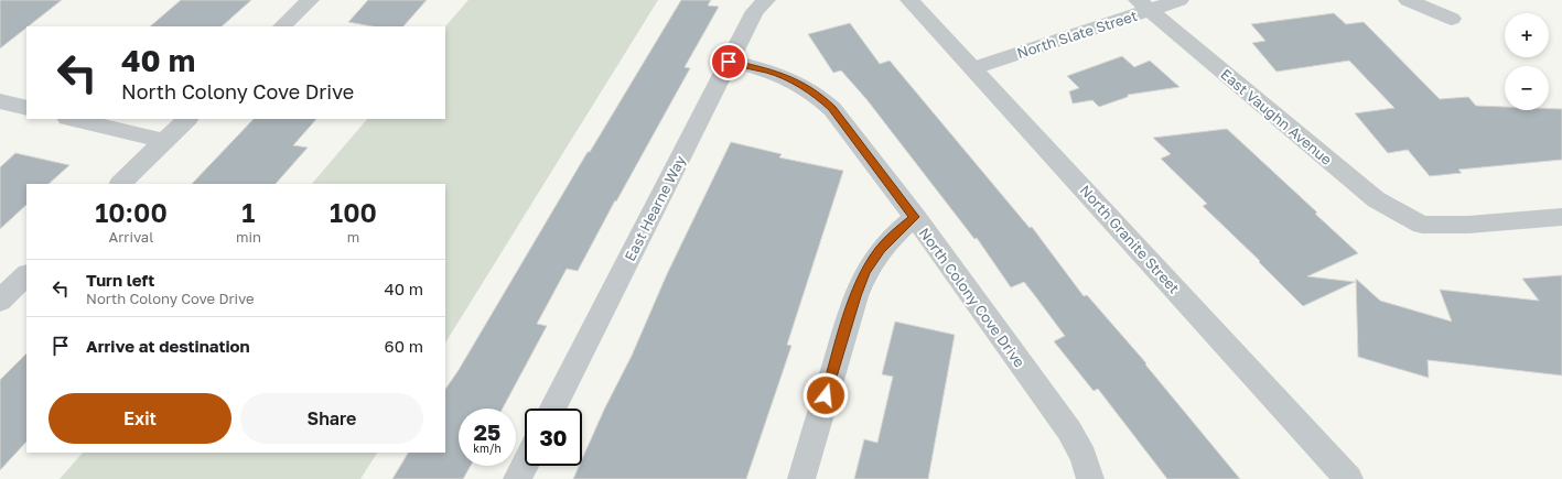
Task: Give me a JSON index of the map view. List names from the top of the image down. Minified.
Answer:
{"streets":{"street":["North Slate Street","East Vaughn Avenue","East Hearne Way","North Granite Street","North Colony Cove Drive"]},"crossings":[["North Slate Street","East Vaughn Avenue"],["North Slate Street","North Granite Street"],["East Hearne Way","North Colony Cove Drive"]],"page":{"map_buttons":["+","−"],"turn":["40 m","North Colony Cove Drive"],"eta":["10:00","Arrival","1","min","100","m"],"list":[{"name":"Turn left","note":"North Colony Cove Drive","value":"40 m"},{"name":"Arrive at destination","value":"60 m"}],"buttons":["Exit","Share"],"speed":"25 km/h","limit":"30"}}
